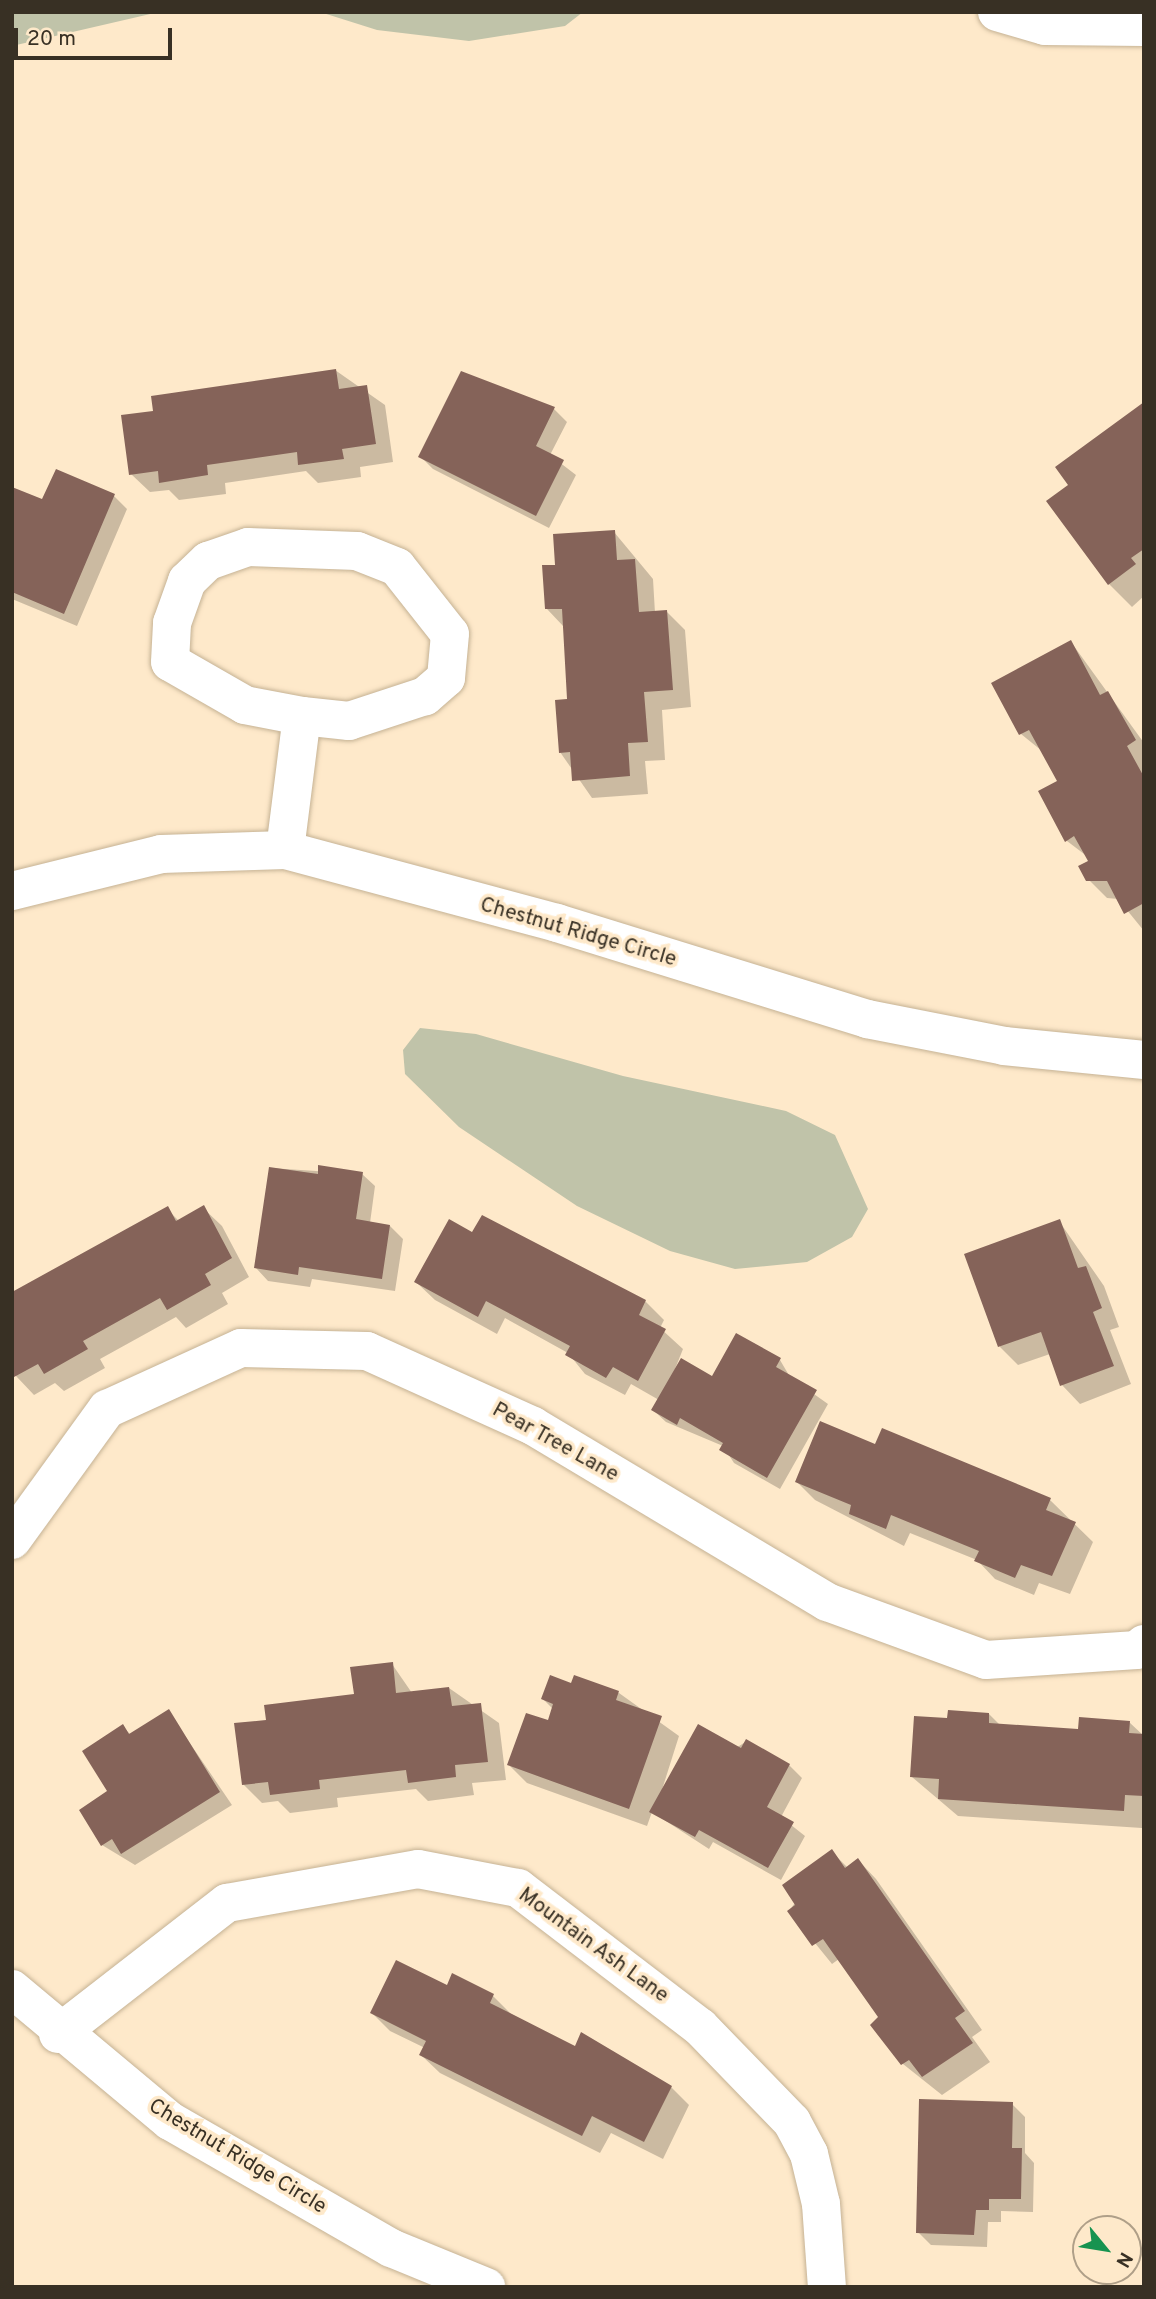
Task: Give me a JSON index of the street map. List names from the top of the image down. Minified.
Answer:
{"streets":{"street":["Chestnut Ridge Circle","Pear Tree Lane","Mountain Ash Lane"]},"crossings":[["Chestnut Ridge Circle","Mountain Ash Lane"]],"scale_bar":"20 m","north":"bottom right"}
